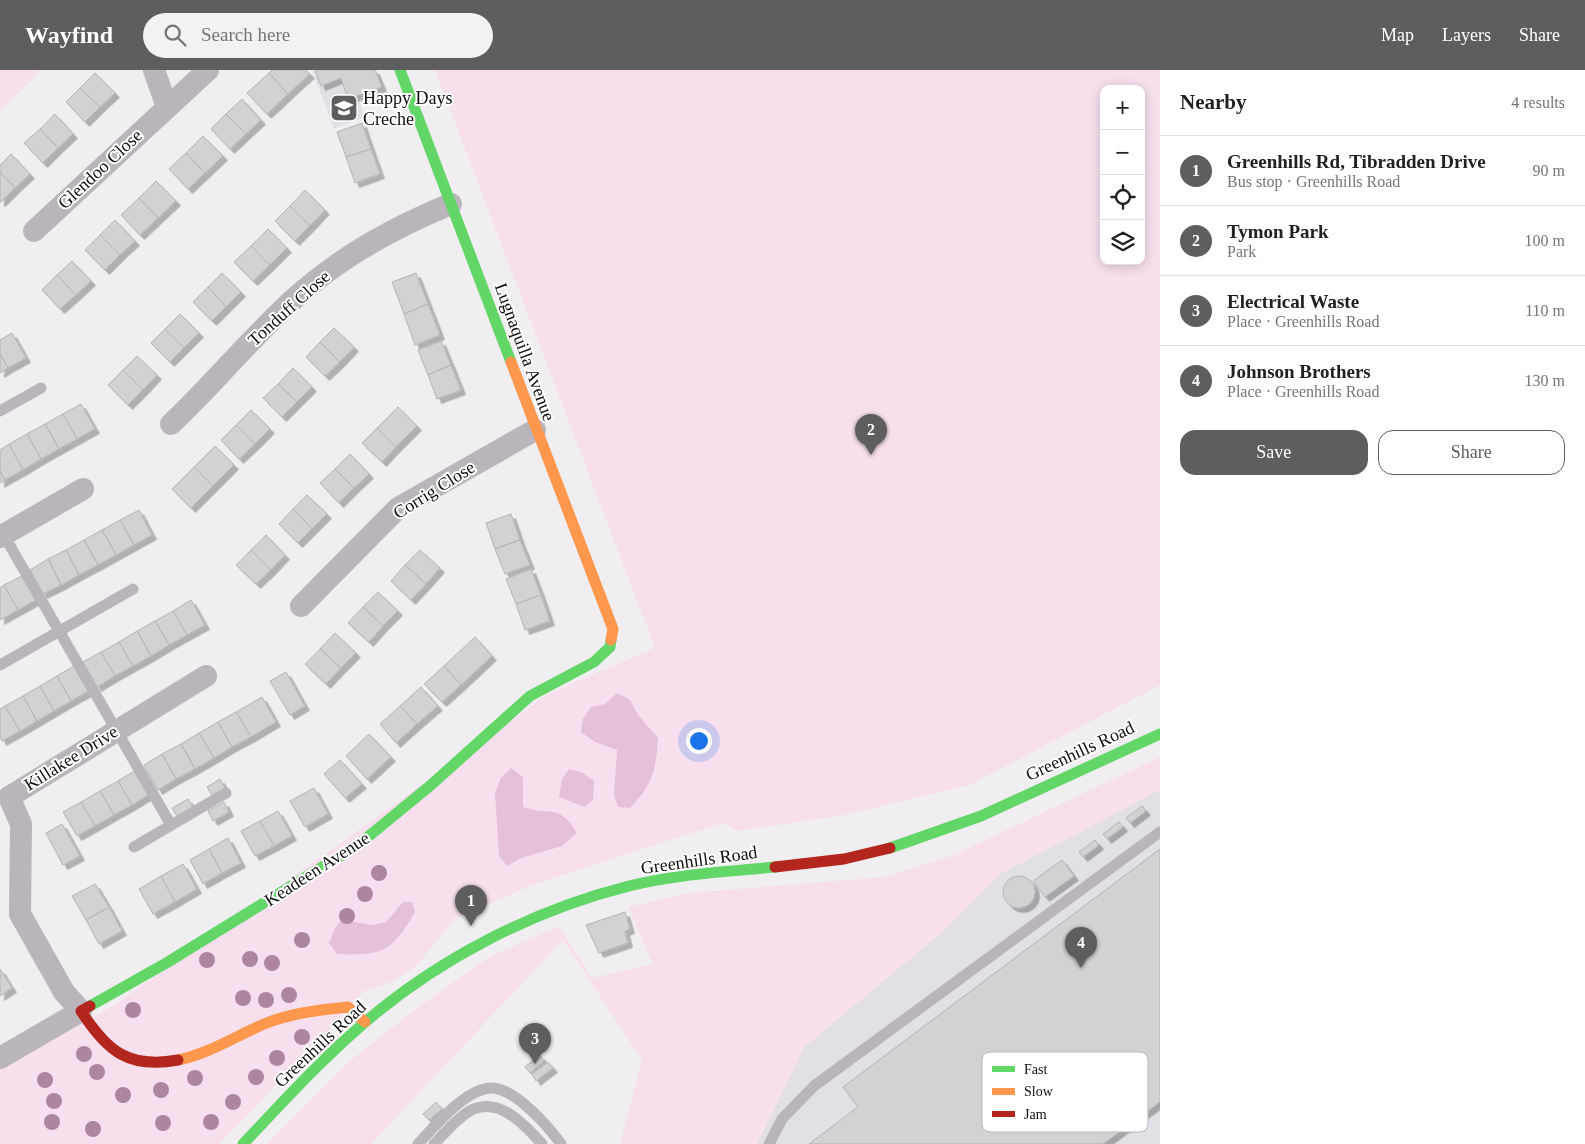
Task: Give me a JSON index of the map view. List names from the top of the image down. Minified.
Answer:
{"streets":{"street":["Glendoo Close","Tonduff Close","Lugnaquilla Avenue","Corrig Close","Greenhills Road","Killakee Drive","Keadeen Avenue"]},"crossings":[["Tonduff Close","Lugnaquilla Avenue"],["Lugnaquilla Avenue","Corrig Close"],["Lugnaquilla Avenue","Keadeen Avenue"],["Killakee Drive","Keadeen Avenue"]],"places":{"school or university":["Happy Days Creche"]},"legend":["Fast","Slow","Jam"],"page":{"header":"Wayfind","search":"Search here","nav":["Map","Layers","Share"],"heading":["Nearby","4 results"],"map_buttons":["+","−"],"list":[{"mark":"1","name":"Greenhills Rd, Tibradden Drive","note":"Bus stop · Greenhills Road","value":"90 m"},{"mark":"2","name":"Tymon Park","note":"Park","value":"100 m"},{"mark":"3","name":"Electrical Waste","note":"Place · Greenhills Road","value":"110 m"},{"mark":"4","name":"Johnson Brothers","note":"Place · Greenhills Road","value":"130 m"}],"pins":["2","1","4","3"],"buttons":["Save","Share"]}}
